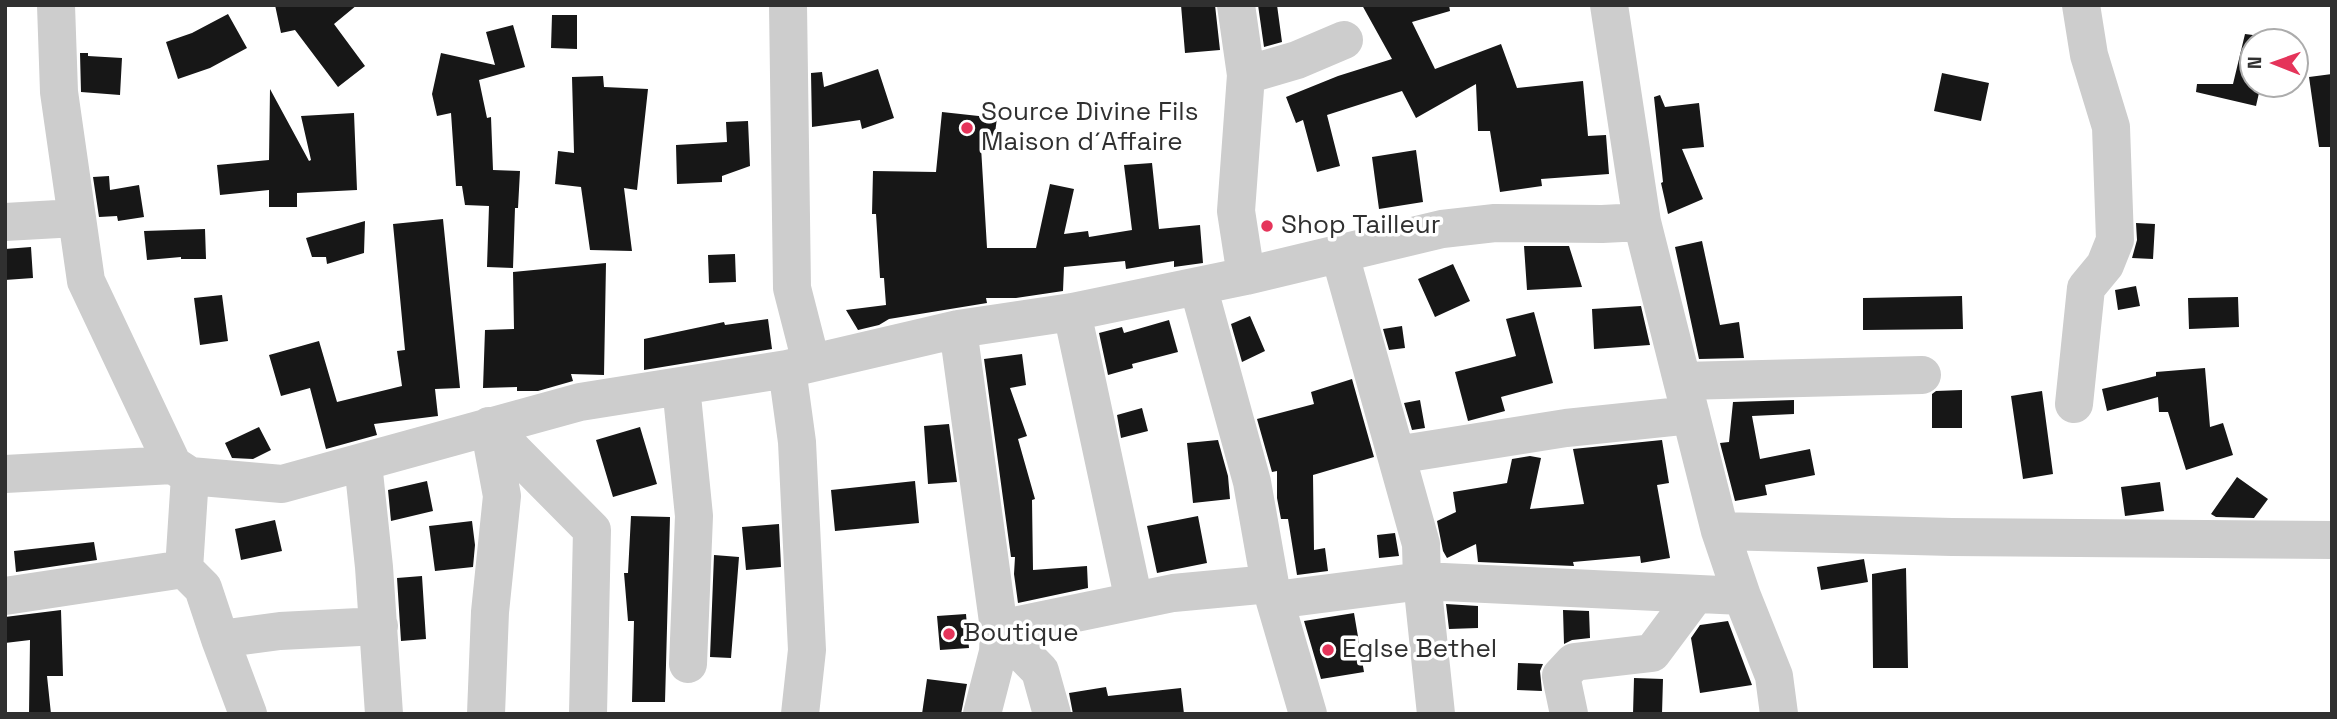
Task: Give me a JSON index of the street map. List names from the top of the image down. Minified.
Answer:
{"places":["Source Divine Fils Maison d´Affaire","Shop Tailleur","Boutique","Eglse Bethel"],"north":"left"}
